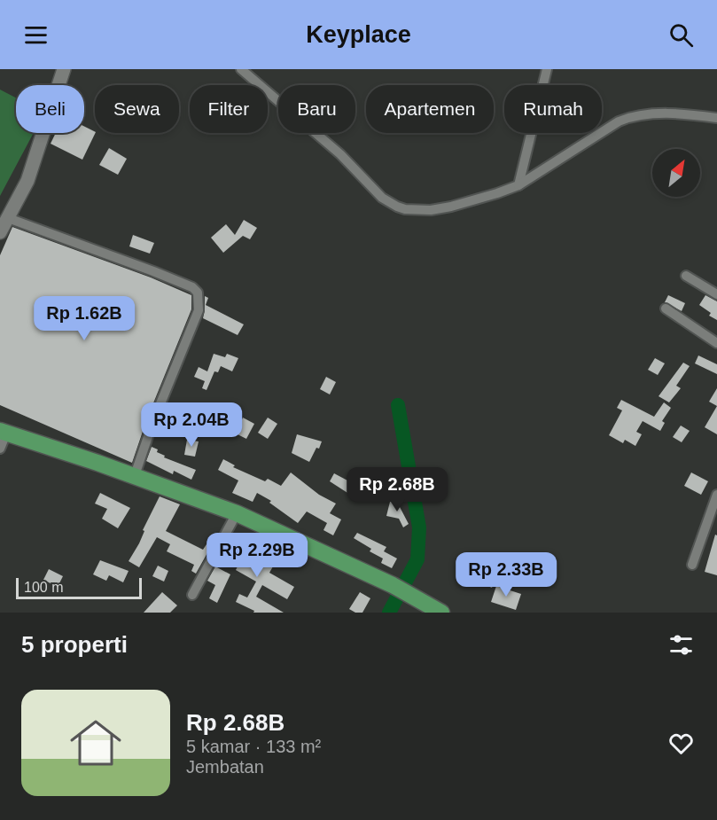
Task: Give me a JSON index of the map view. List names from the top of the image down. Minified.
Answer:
{"scale_bar":"100 m","north":"top right","page":{"header":"Keyplace","chip":["Beli","Sewa","Filter","Baru","Apartemen","Rumah"],"price":["Rp 1.62B","Rp 2.04B","Rp 2.68B","Rp 2.29B","Rp 2.33B"],"scale":"100 m","heading":"5 properti","list":[{"name":"Rp 2.68B","note":"5 kamar · 133 m² · Jembatan"}]}}
